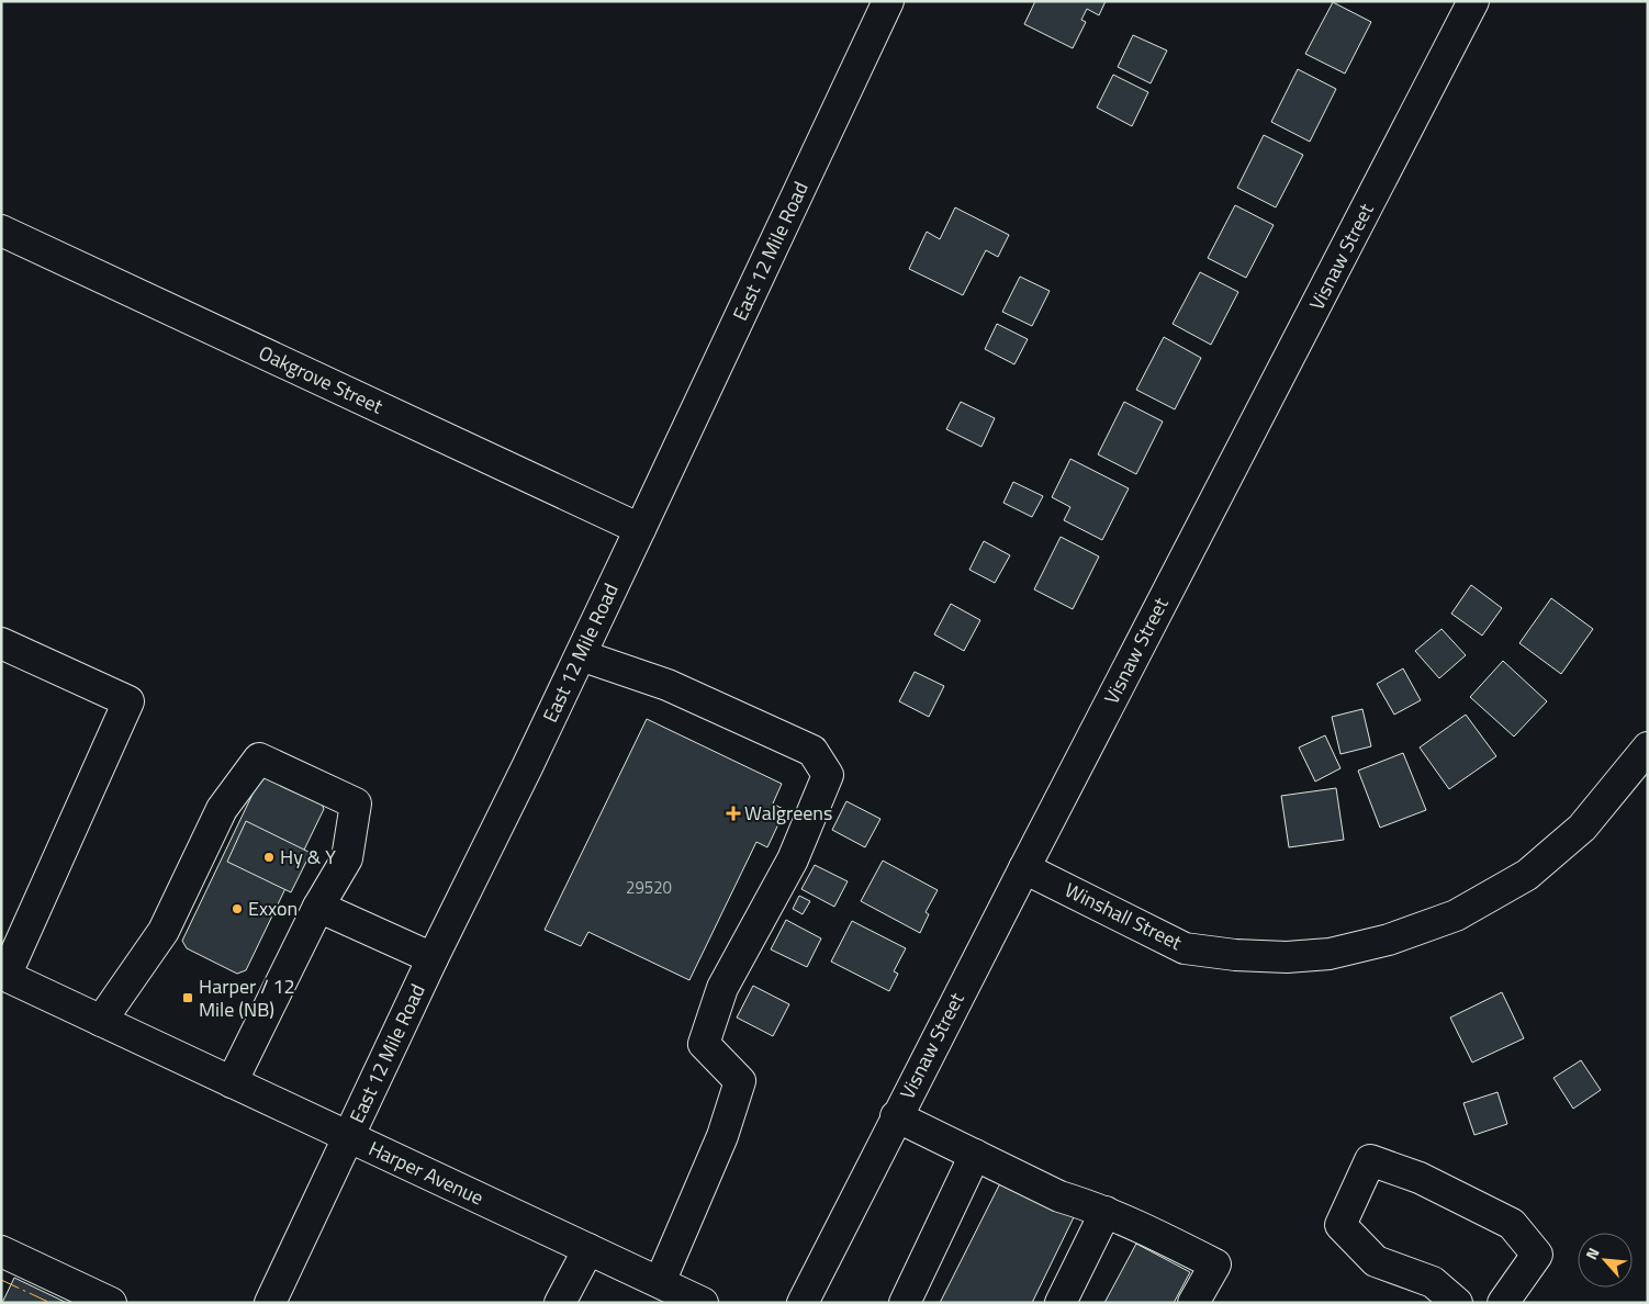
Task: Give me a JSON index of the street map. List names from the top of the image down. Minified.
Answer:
{"streets":{"street":["East 12 Mile Road","Visnaw Street","Oakgrove Street","Winshall Street","Harper Avenue"]},"crossings":[["East 12 Mile Road","Oakgrove Street"],["East 12 Mile Road","Harper Avenue"],["Visnaw Street","Winshall Street"]],"places":{"health":["Walgreens"],"other":["Hy & Y","Exxon"],"transit":["Harper / 12 Mile (NB)"]},"house_numbers":["29520"],"north":"top left"}
